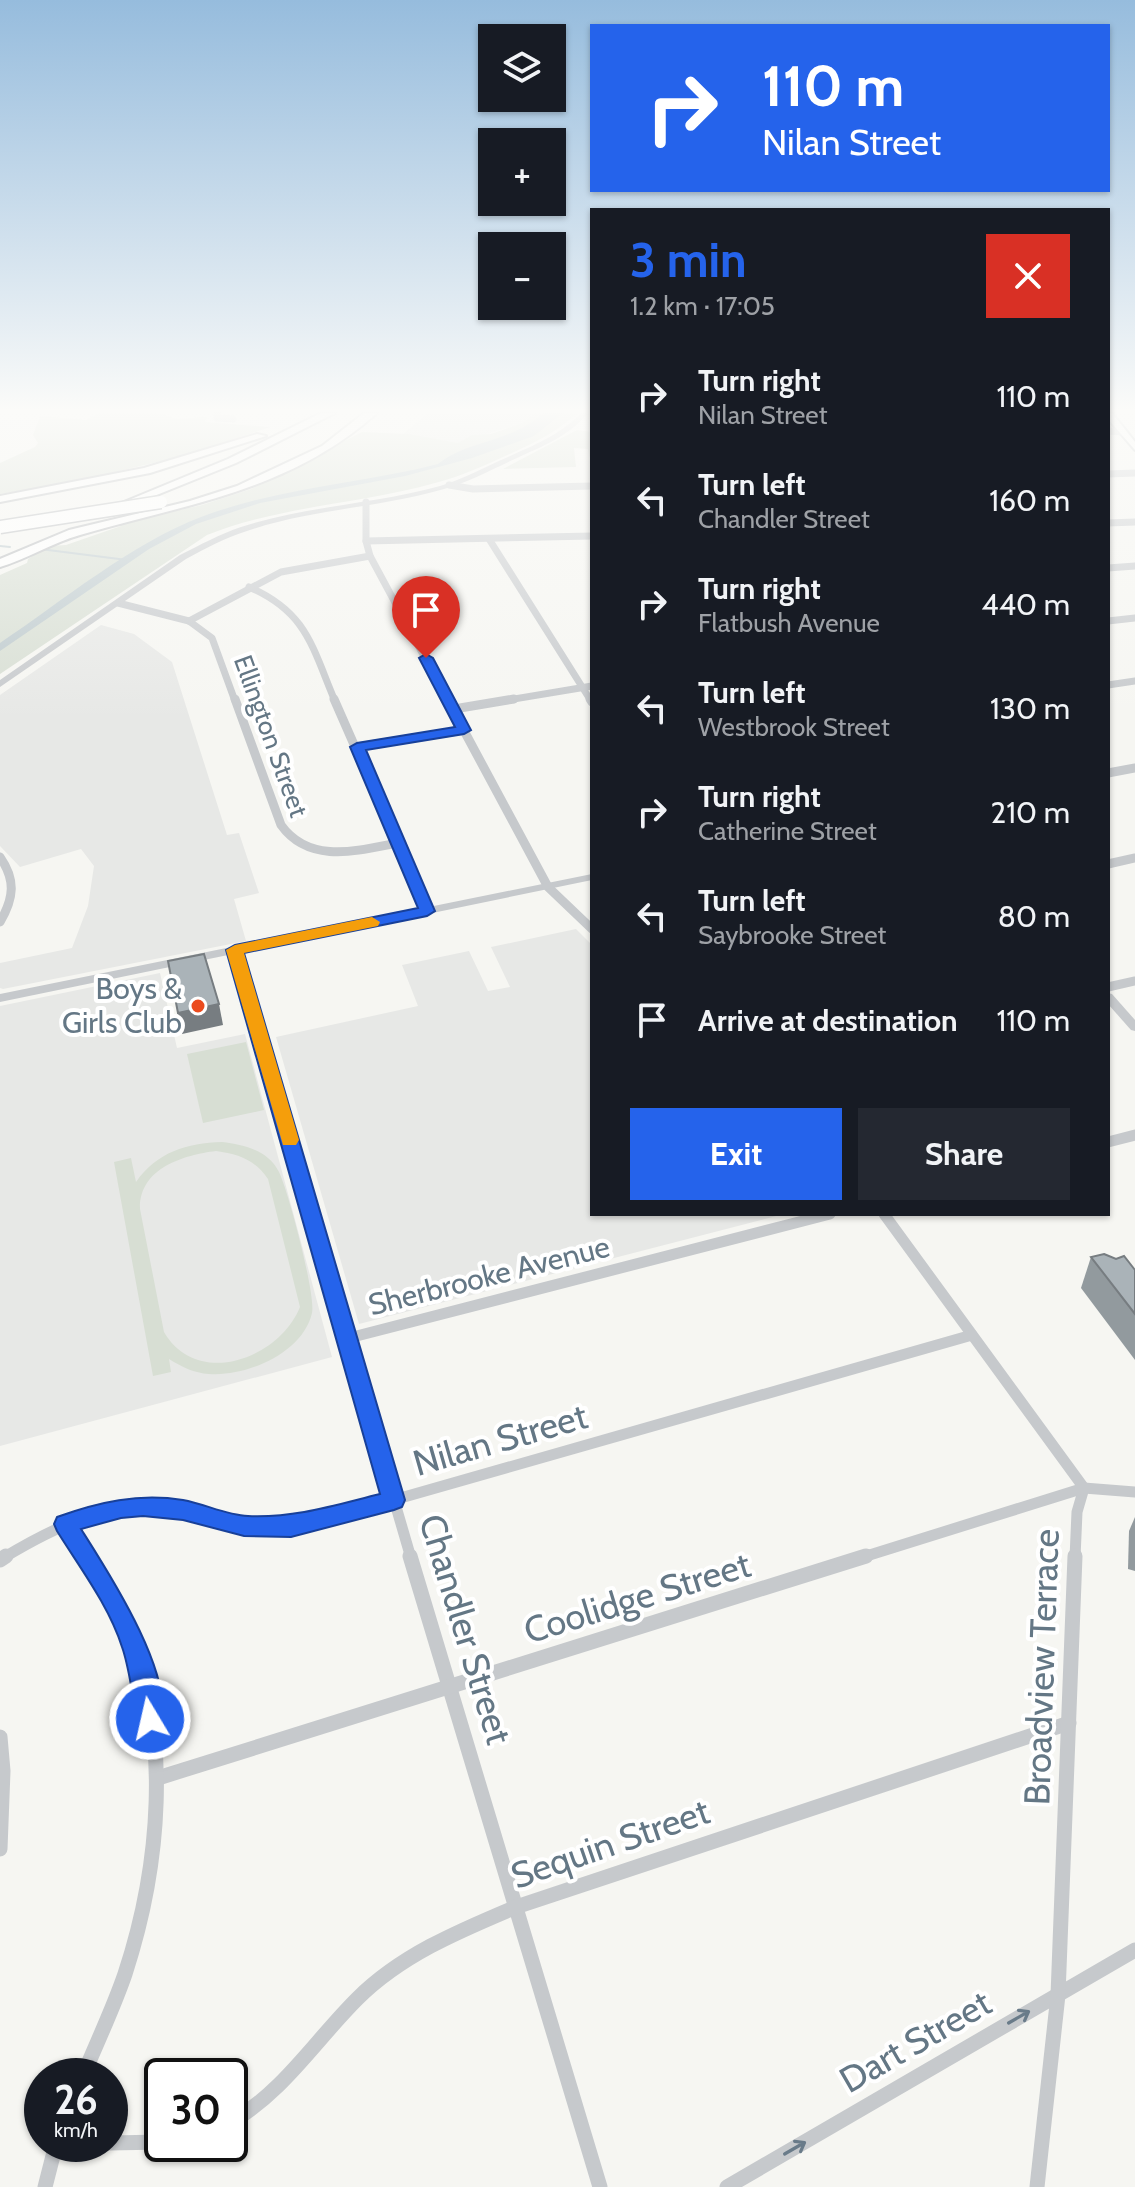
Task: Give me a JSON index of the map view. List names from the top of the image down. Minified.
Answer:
{"streets":{"street":["Ellington Street","Sherbrooke Avenue","Nilan Street","Coolidge Street","Chandler Street","Broadview Terrace","Sequin Street","Dart Street"]},"crossings":[["Sherbrooke Avenue","Chandler Street"],["Nilan Street","Chandler Street"],["Nilan Street","Broadview Terrace"],["Coolidge Street","Chandler Street"],["Coolidge Street","Broadview Terrace"],["Chandler Street","Sequin Street"],["Broadview Terrace","Sequin Street"],["Broadview Terrace","Dart Street"]],"one_way":["Dart Street"],"places":["Boys & Girls Club"],"page":{"map_buttons":["+","−"],"turn":["110 m","Nilan Street"],"heading":["3 min","1.2 km · 17:05"],"list":[{"name":"Turn right","note":"Nilan Street","value":"110 m"},{"name":"Turn left","note":"Chandler Street","value":"160 m"},{"name":"Turn right","note":"Flatbush Avenue","value":"440 m"},{"name":"Turn left","note":"Westbrook Street","value":"130 m"},{"name":"Turn right","note":"Catherine Street","value":"210 m"},{"name":"Turn left","note":"Saybrooke Street","value":"80 m"},{"name":"Arrive at destination","value":"110 m"}],"buttons":["Exit","Share"],"speed":"26 km/h","limit":"30"}}
